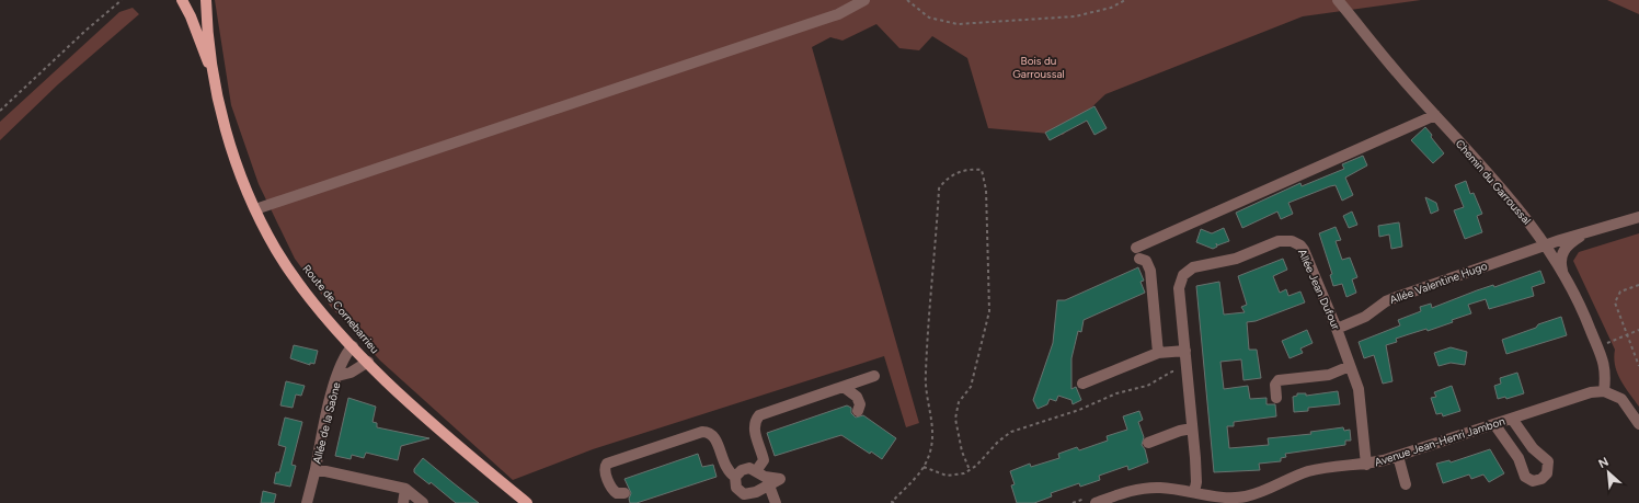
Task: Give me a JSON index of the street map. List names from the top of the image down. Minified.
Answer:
{"streets":{"main road":["Route de Cornebarrieu"],"street":["Chemin du Garroussal","Allée Valentine Hugo","Allée Jean Dufour","Allée de la Saône","Avenue Jean-Henri Jambon"]},"crossings":[["Chemin du Garroussal","Allée Valentine Hugo"],["Chemin du Garroussal","Avenue Jean-Henri Jambon"],["Allée Valentine Hugo","Allée Jean Dufour"],["Allée Jean Dufour","Avenue Jean-Henri Jambon"],["Route de Cornebarrieu","Allée de la Saône"]],"parks":["Bois du Garroussal"],"north":"top left"}
